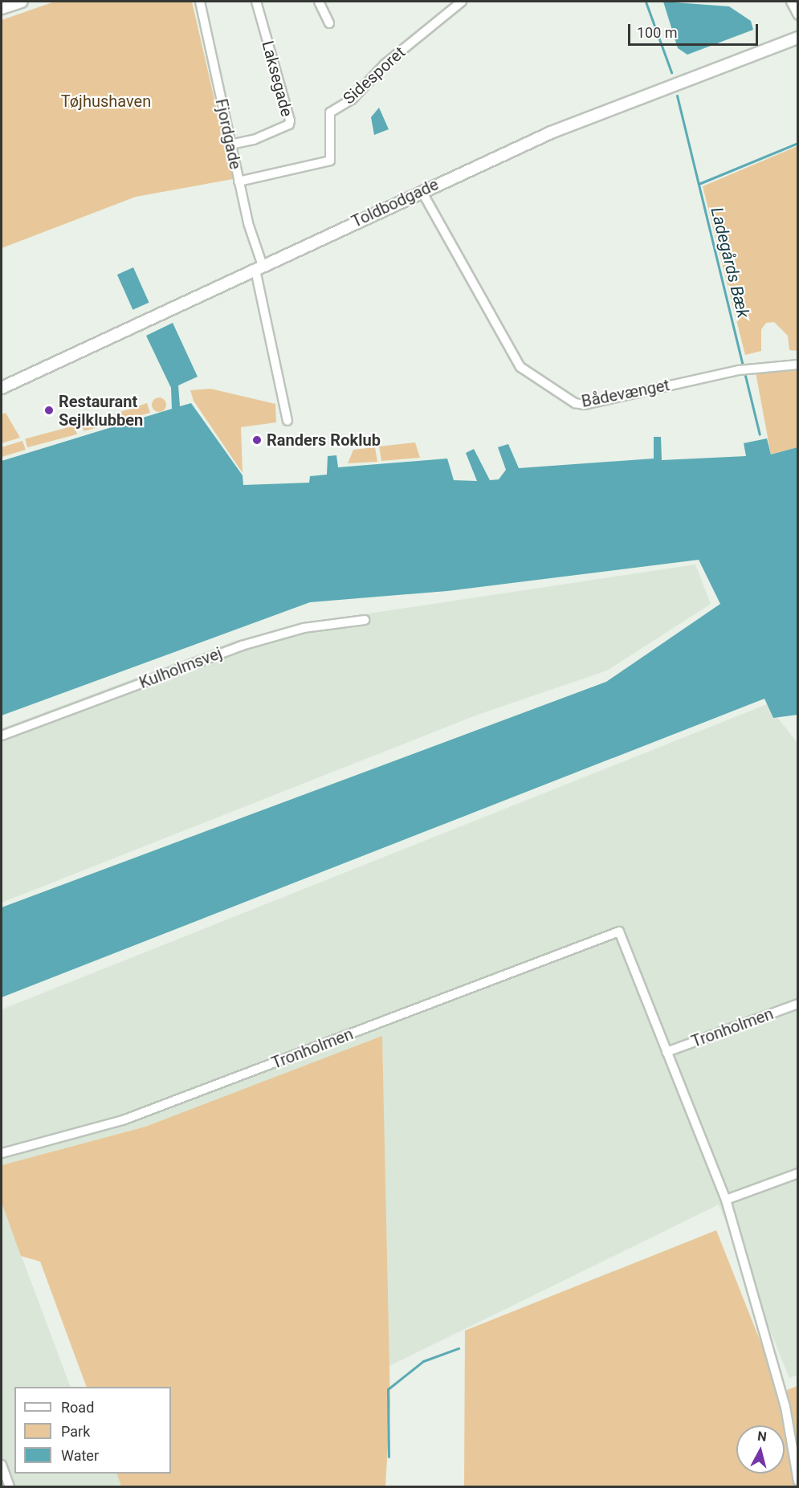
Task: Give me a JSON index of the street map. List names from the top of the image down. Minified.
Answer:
{"streets":{"street":["Sidesporet","Laksegade","Fjordgade","Toldbodgade","Bådevænget","Kulholmsvej","Tronholmen"]},"crossings":[["Sidesporet","Fjordgade"],["Laksegade","Fjordgade"],["Fjordgade","Toldbodgade"],["Toldbodgade","Bådevænget"]],"water":["Ladegårds Bæk"],"parks":["Tøjhushaven"],"places":["Restaurant Sejlklubben","Randers Roklub"],"legend":["Road","Park","Water"],"scale_bar":"100 m","north":"top"}
